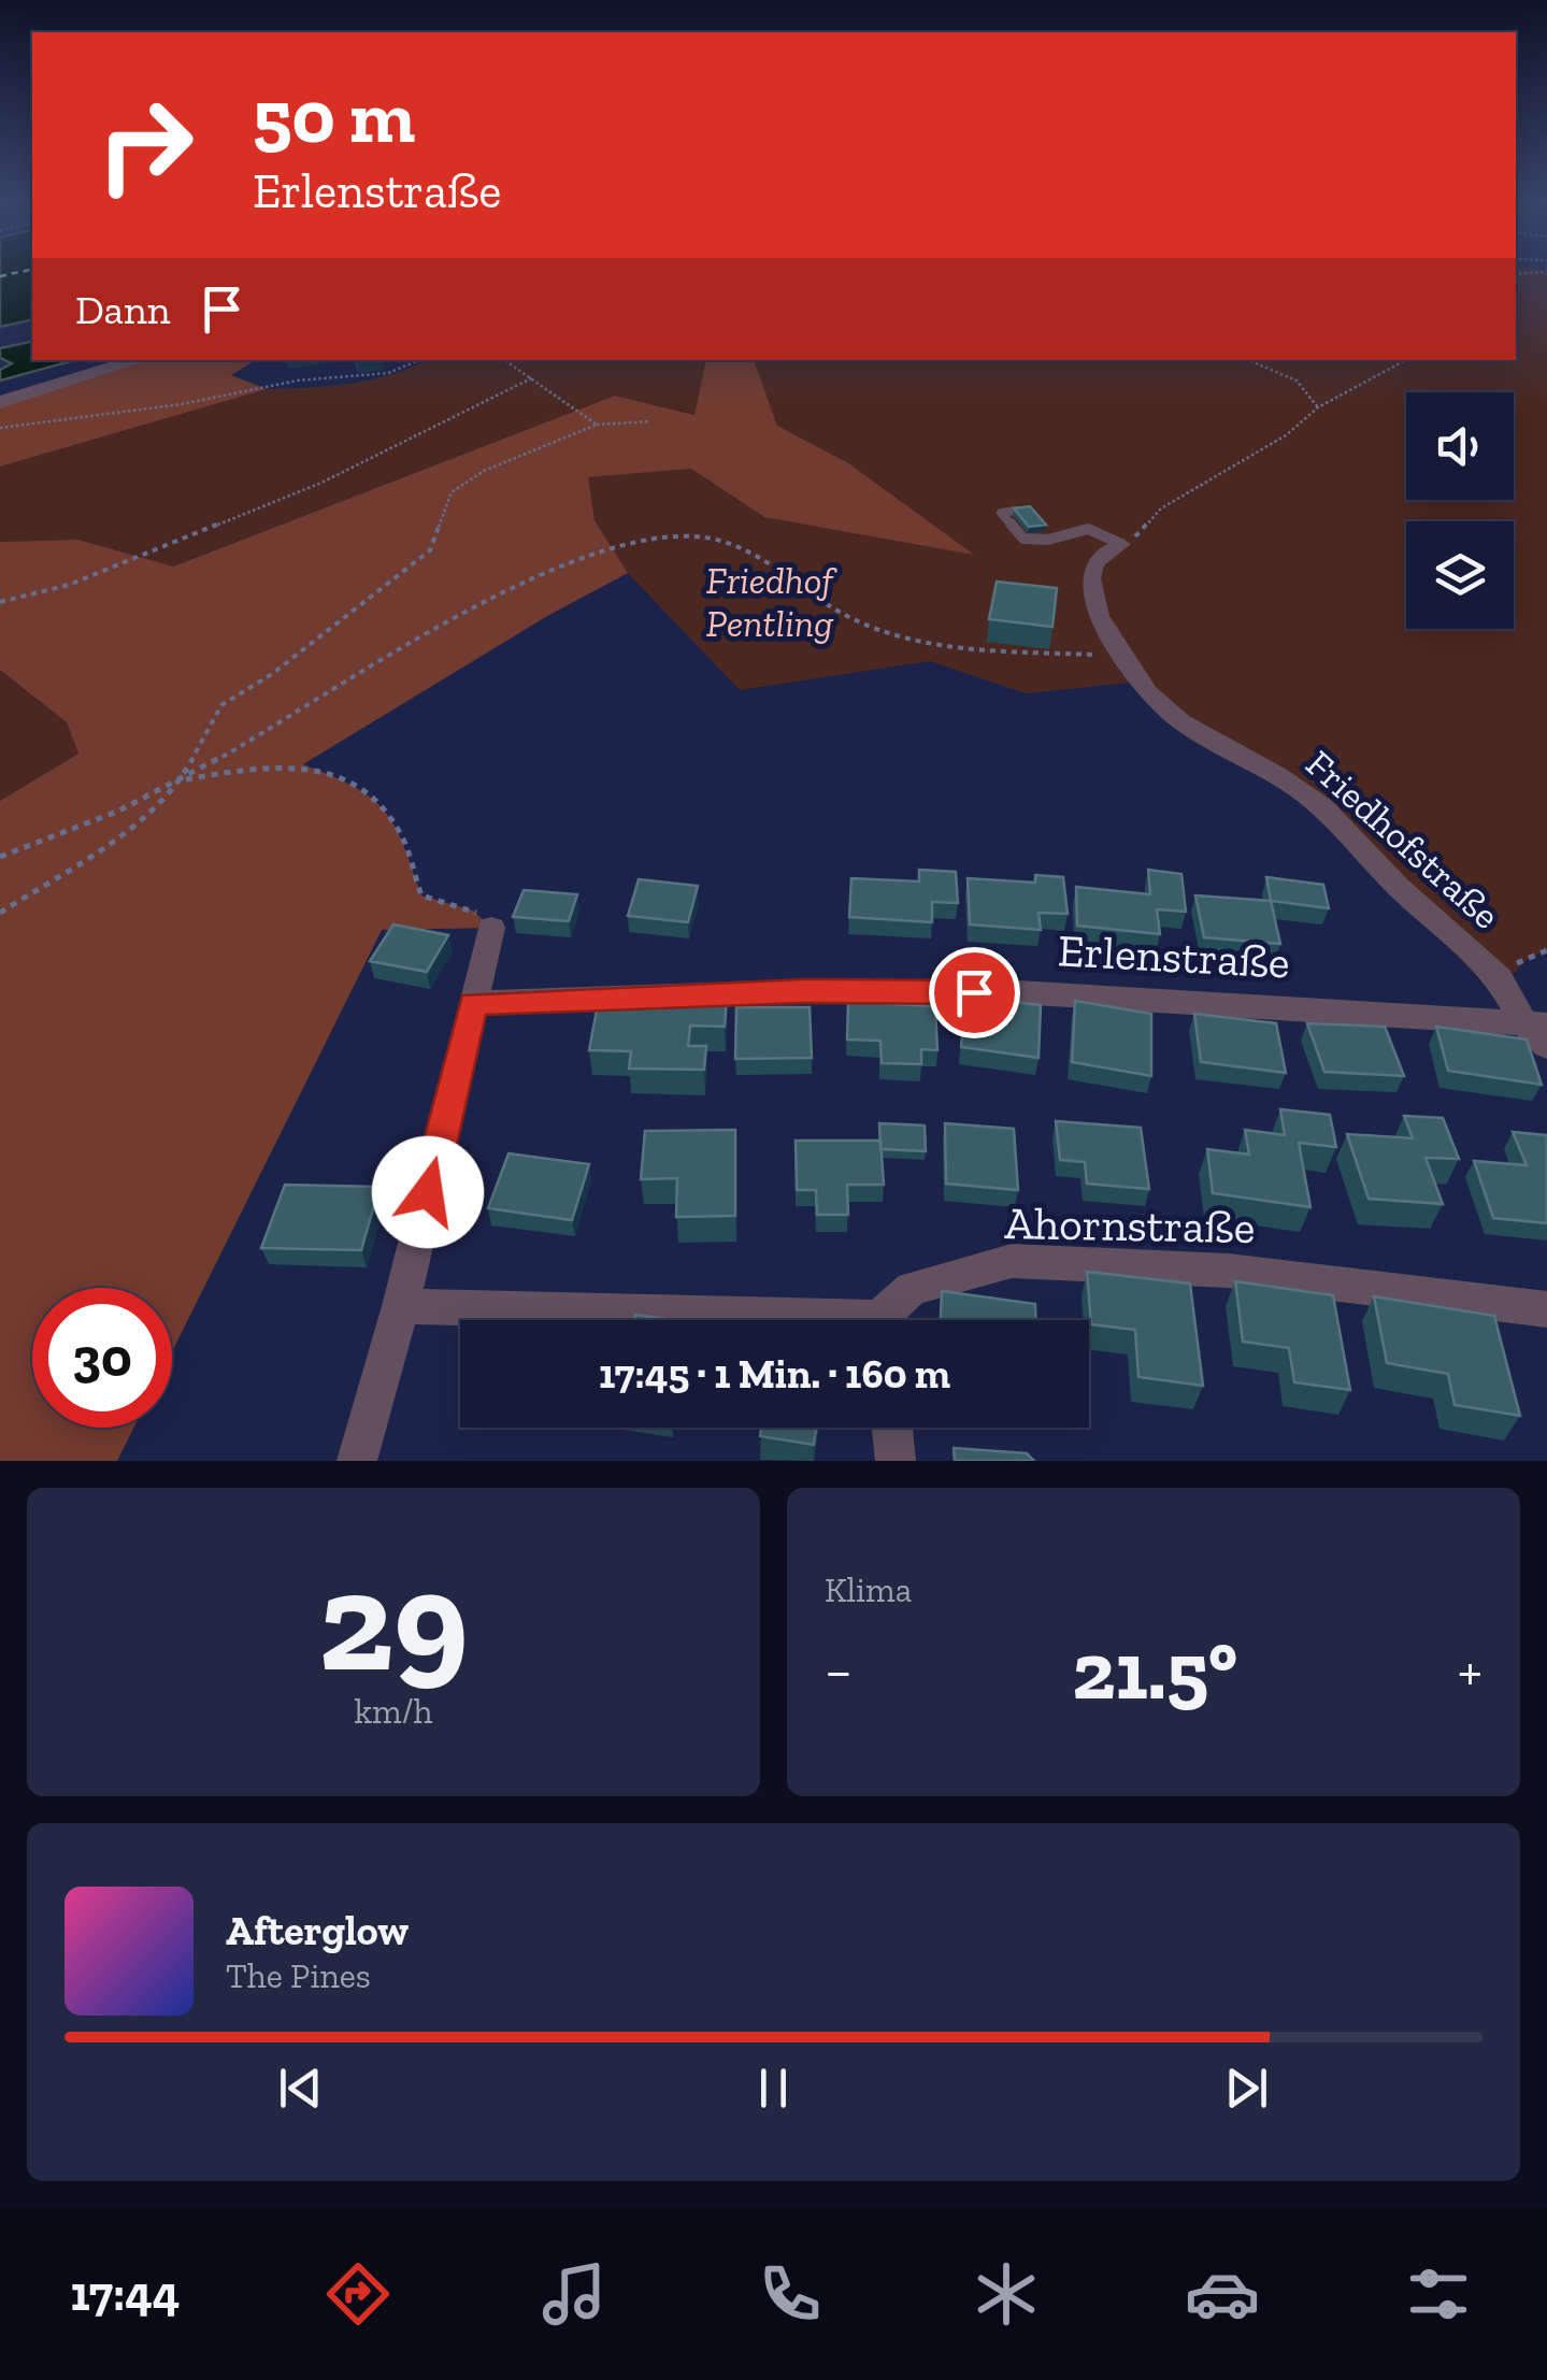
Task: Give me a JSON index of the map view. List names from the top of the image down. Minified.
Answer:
{"streets":{"street":["Friedhofstraße","Erlenstraße","Ahornstraße"]},"crossings":[["Friedhofstraße","Erlenstraße"]],"parks":["Friedhof Pentling"],"page":{"turn":["50 m","Erlenstraße"],"then":"Dann","limit":"30","trip":"17:45 · 1 Min. · 160 m","tile":[["29","km/h"],"Klima"],"heat":["−","21.5°","+"],"song":["Afterglow","The Pines"],"tabs":"17:44"}}
